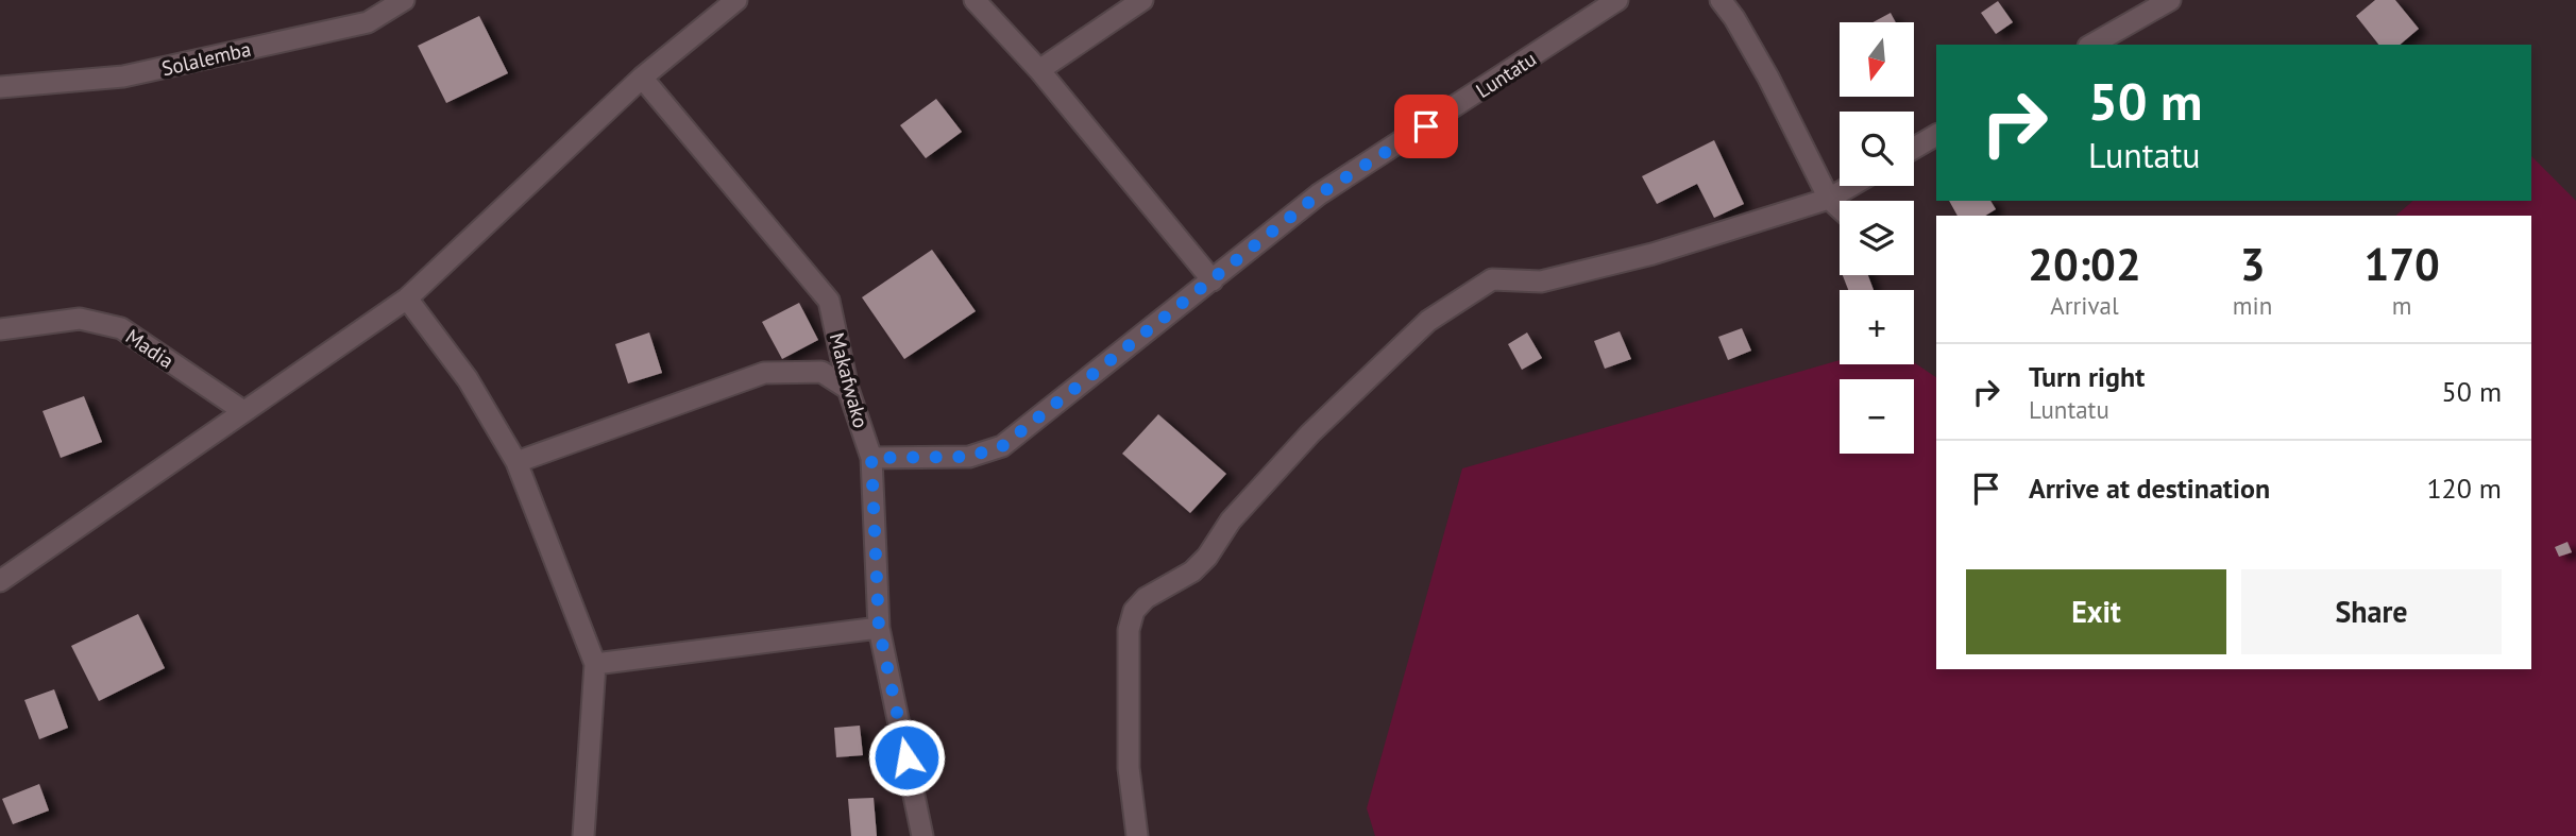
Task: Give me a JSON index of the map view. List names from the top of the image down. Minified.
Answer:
{"streets":{"street":["Solalemba","Luntatu","Madia","Makafwako"]},"crossings":[["Luntatu","Makafwako"]],"north":"bottom","page":{"map_buttons":["+","−"],"turn":["50 m","Luntatu"],"eta":["20:02","Arrival","3","min","170","m"],"list":[{"name":"Turn right","note":"Luntatu","value":"50 m"},{"name":"Arrive at destination","value":"120 m"}],"buttons":["Exit","Share"]}}
